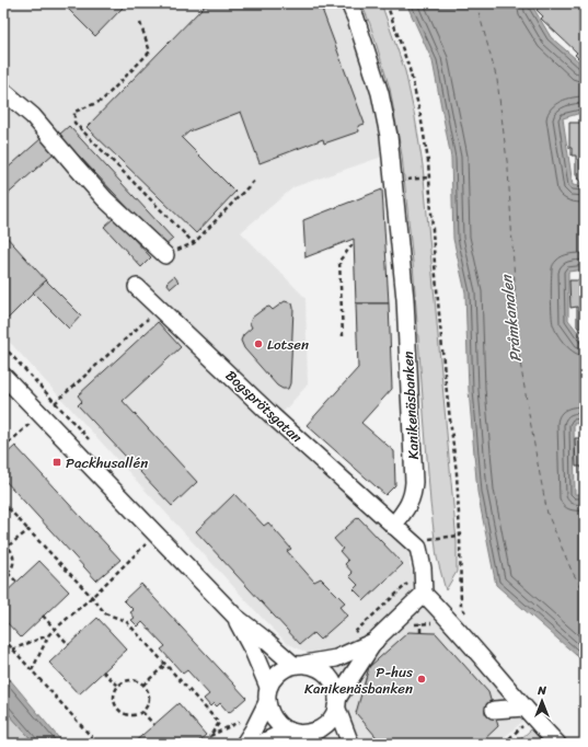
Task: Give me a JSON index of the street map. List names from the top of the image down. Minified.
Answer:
{"streets":{"street":["Kanikenäsbanken","Bogsprötsgatan"]},"crossings":[["Kanikenäsbanken","Bogsprötsgatan"]],"water":["Pråmkanalen"],"places":{"other":["Lotsen","P-hus Kanikenäsbanken"],"transit":["Packhusallén"]},"north":"top"}
